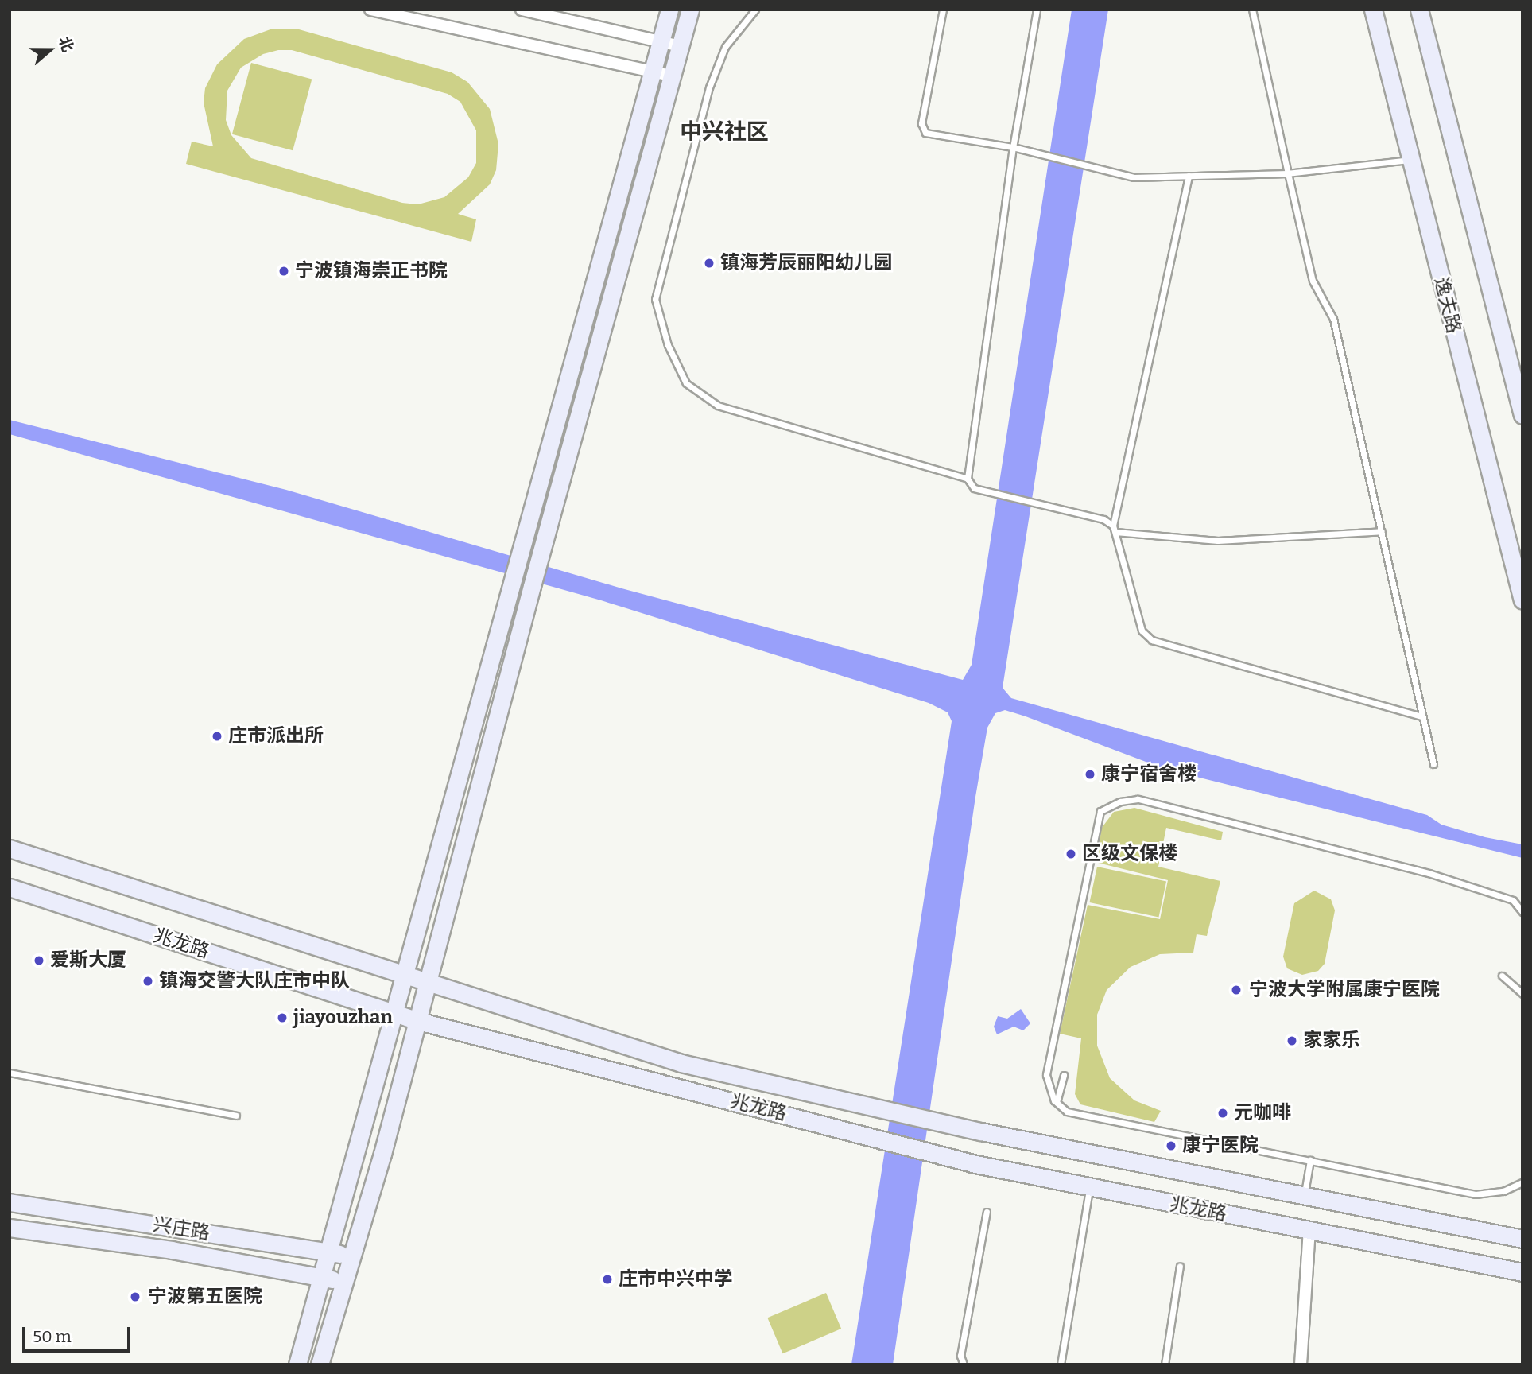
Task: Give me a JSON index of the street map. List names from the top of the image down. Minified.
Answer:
{"streets":{"main road":["逸夫路","兆龙路","兴庄路"]},"districts":["中兴社区"],"places":["镇海芳辰丽阳幼儿园","宁波镇海崇正书院","庄市派出所","康宁宿舍楼","区级文保楼","爱斯大厦","镇海交警大队庄市中队","宁波大学附属康宁医院","jiayouzhan","家家乐","元咖啡","康宁医院","庄市中兴中学","宁波第五医院"],"scale_bar":"50 m","north":"right"}
